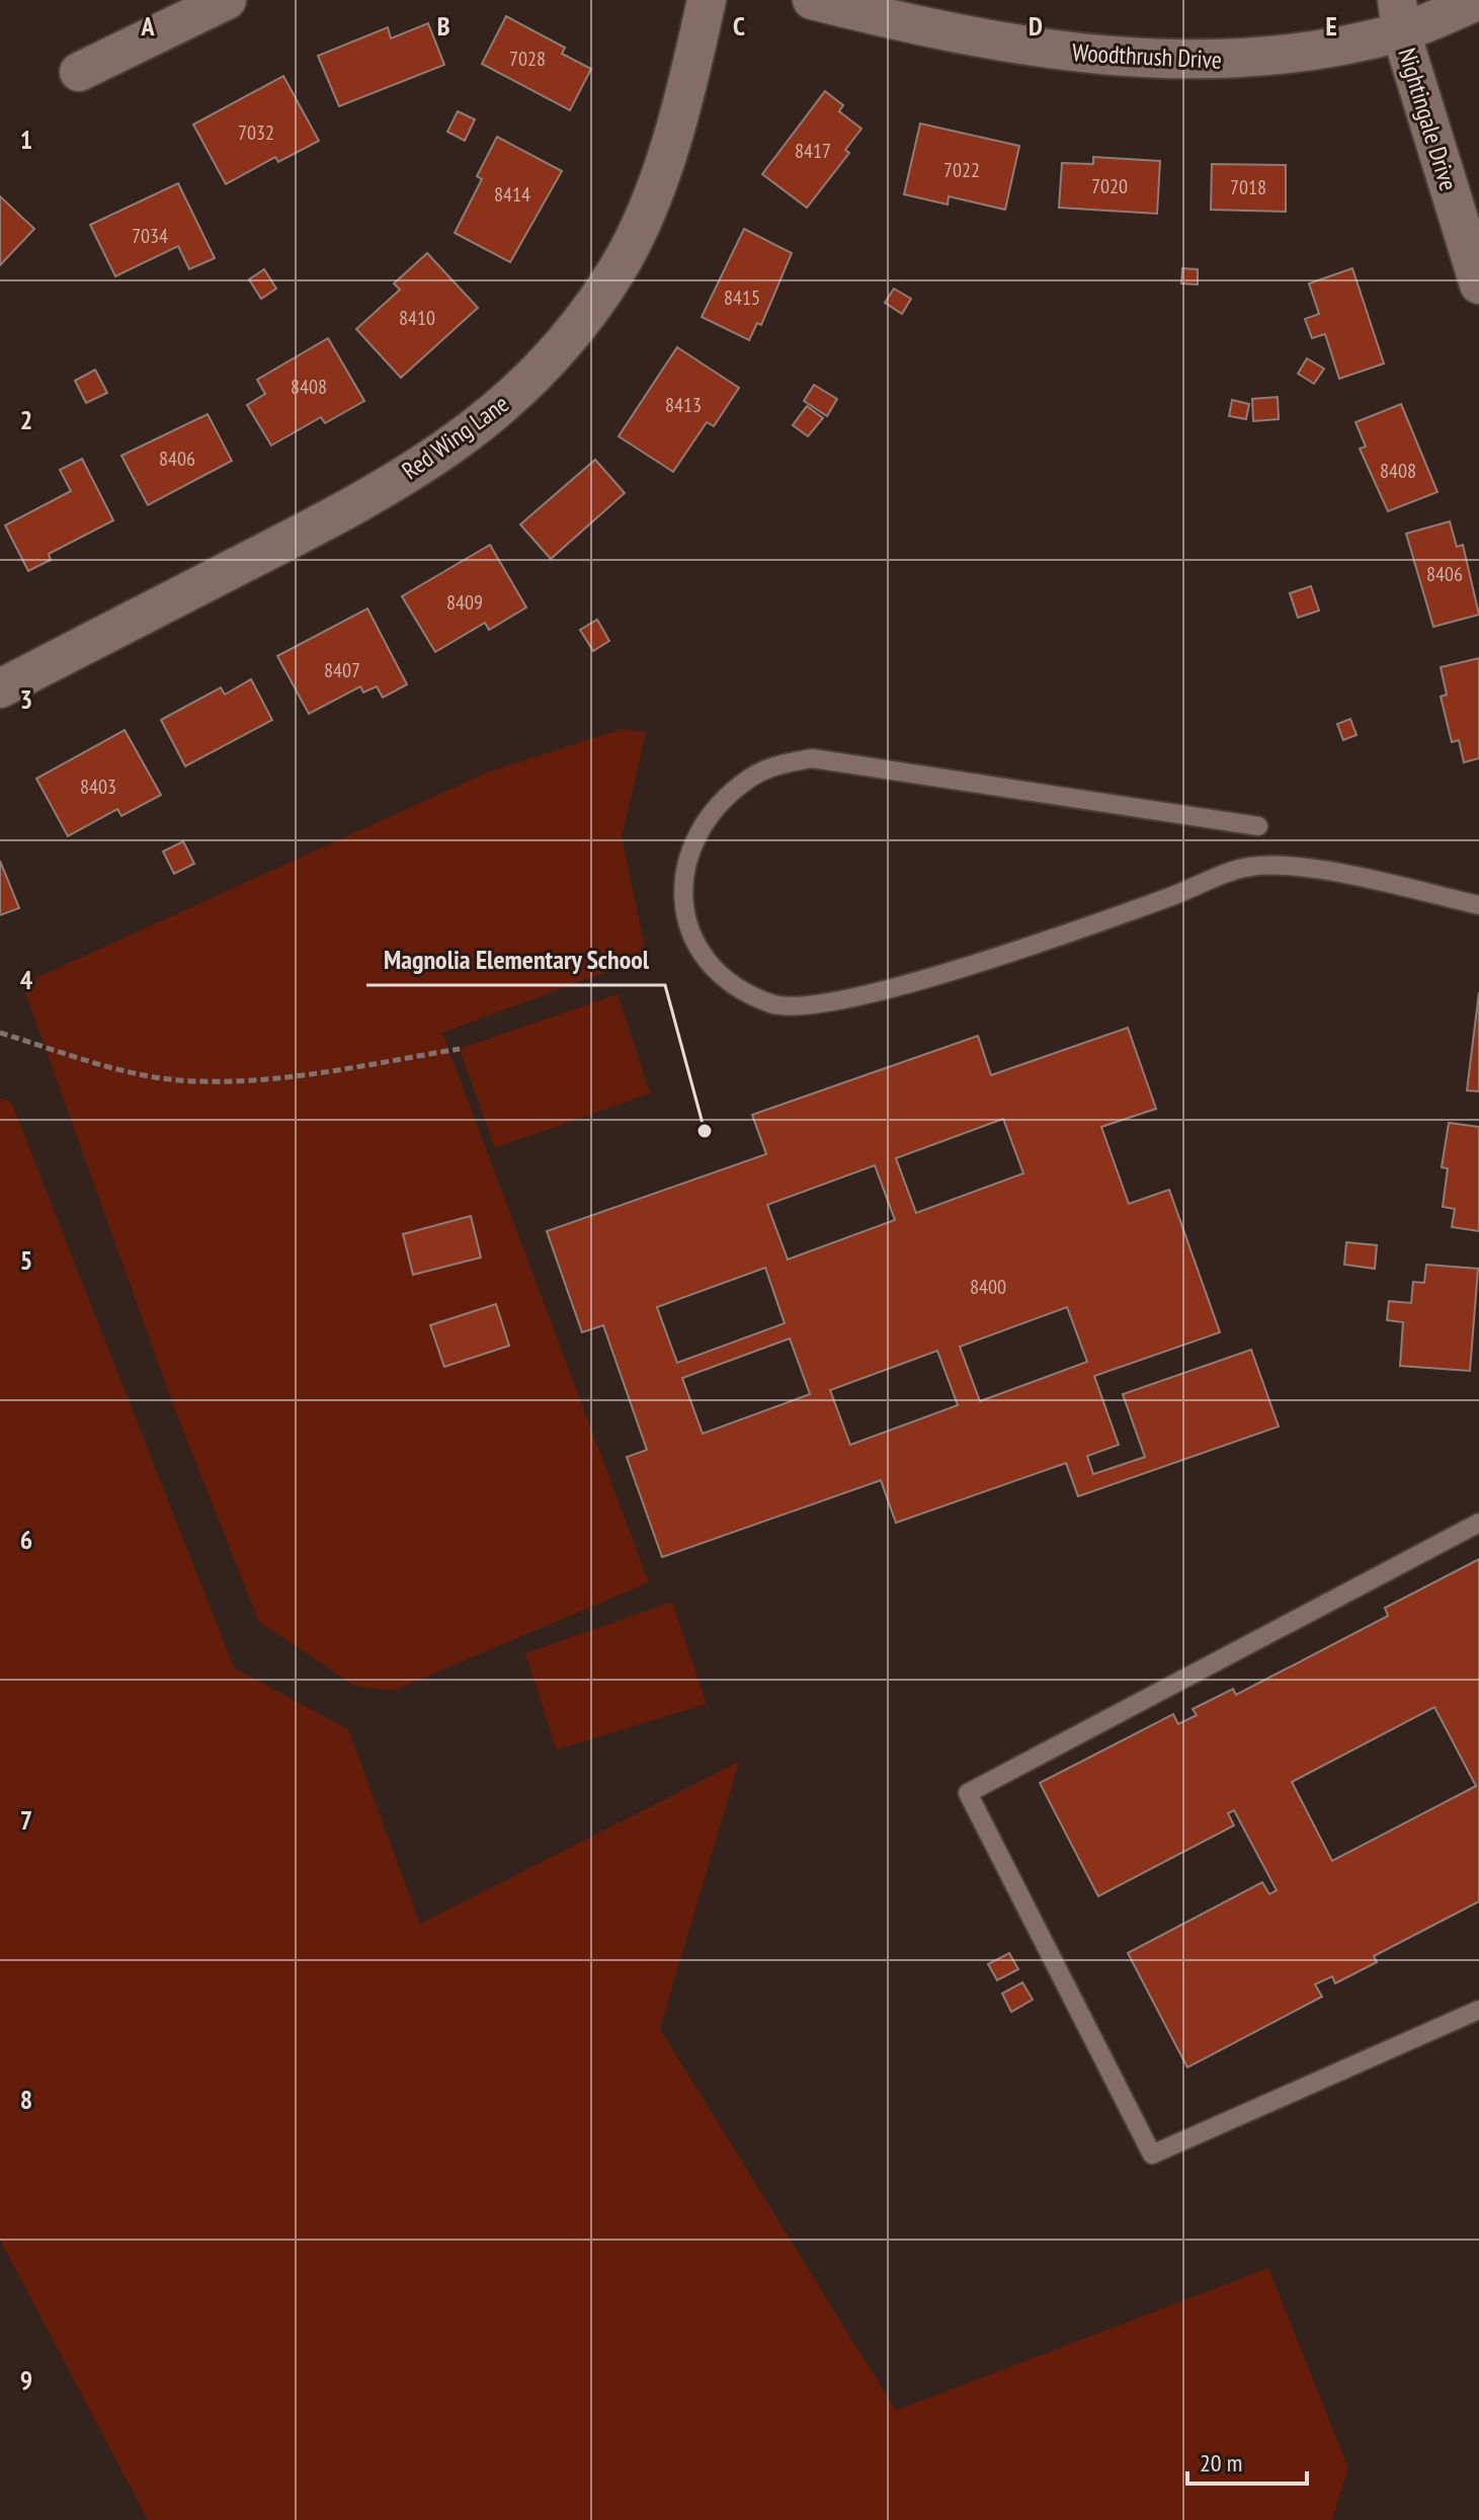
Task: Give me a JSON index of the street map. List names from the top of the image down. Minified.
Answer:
{"streets":{"street":["Woodthrush Drive","Nightingale Drive","Red Wing Lane"]},"crossings":[["Woodthrush Drive","Nightingale Drive"]],"places":["Magnolia Elementary School"],"house_numbers":["7028","7032","8417","7022","7020","7018","8414","7034","8415","8410","8408","8413","8406","8408","8406","8409","8407","8403","8400"],"scale_bar":"20 m","grid":{"columns":["A","B","C","D","E"],"rows":["1","2","3","4","5","6","7","8","9"]}}
